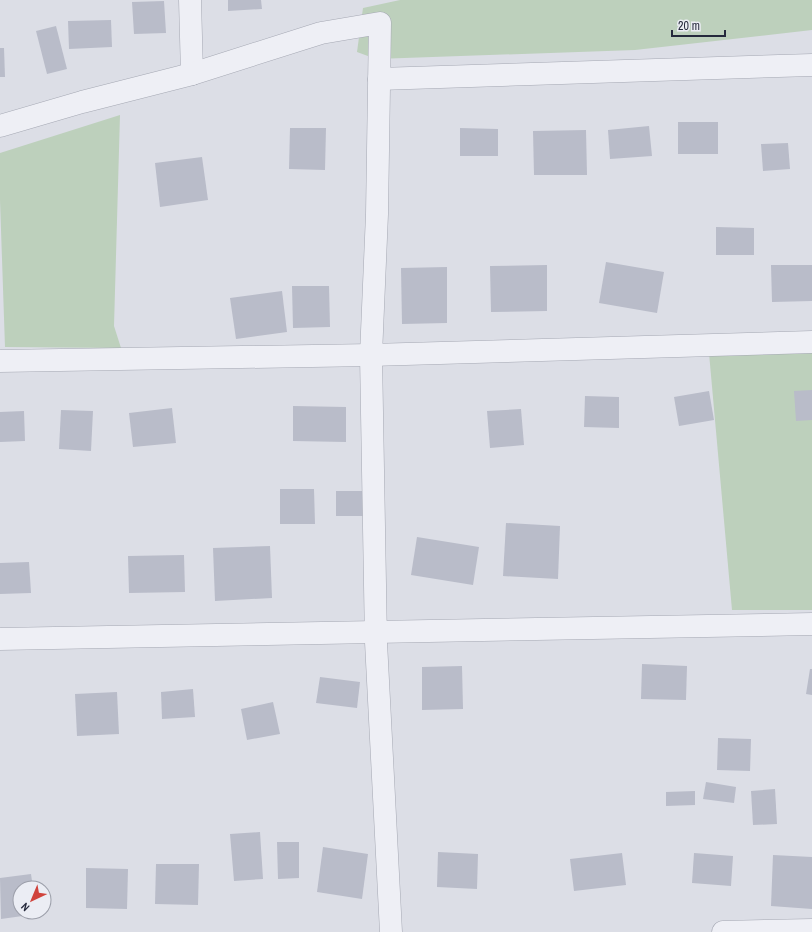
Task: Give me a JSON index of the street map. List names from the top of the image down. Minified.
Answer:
{"scale_bar":"20 m","north":"bottom left"}
